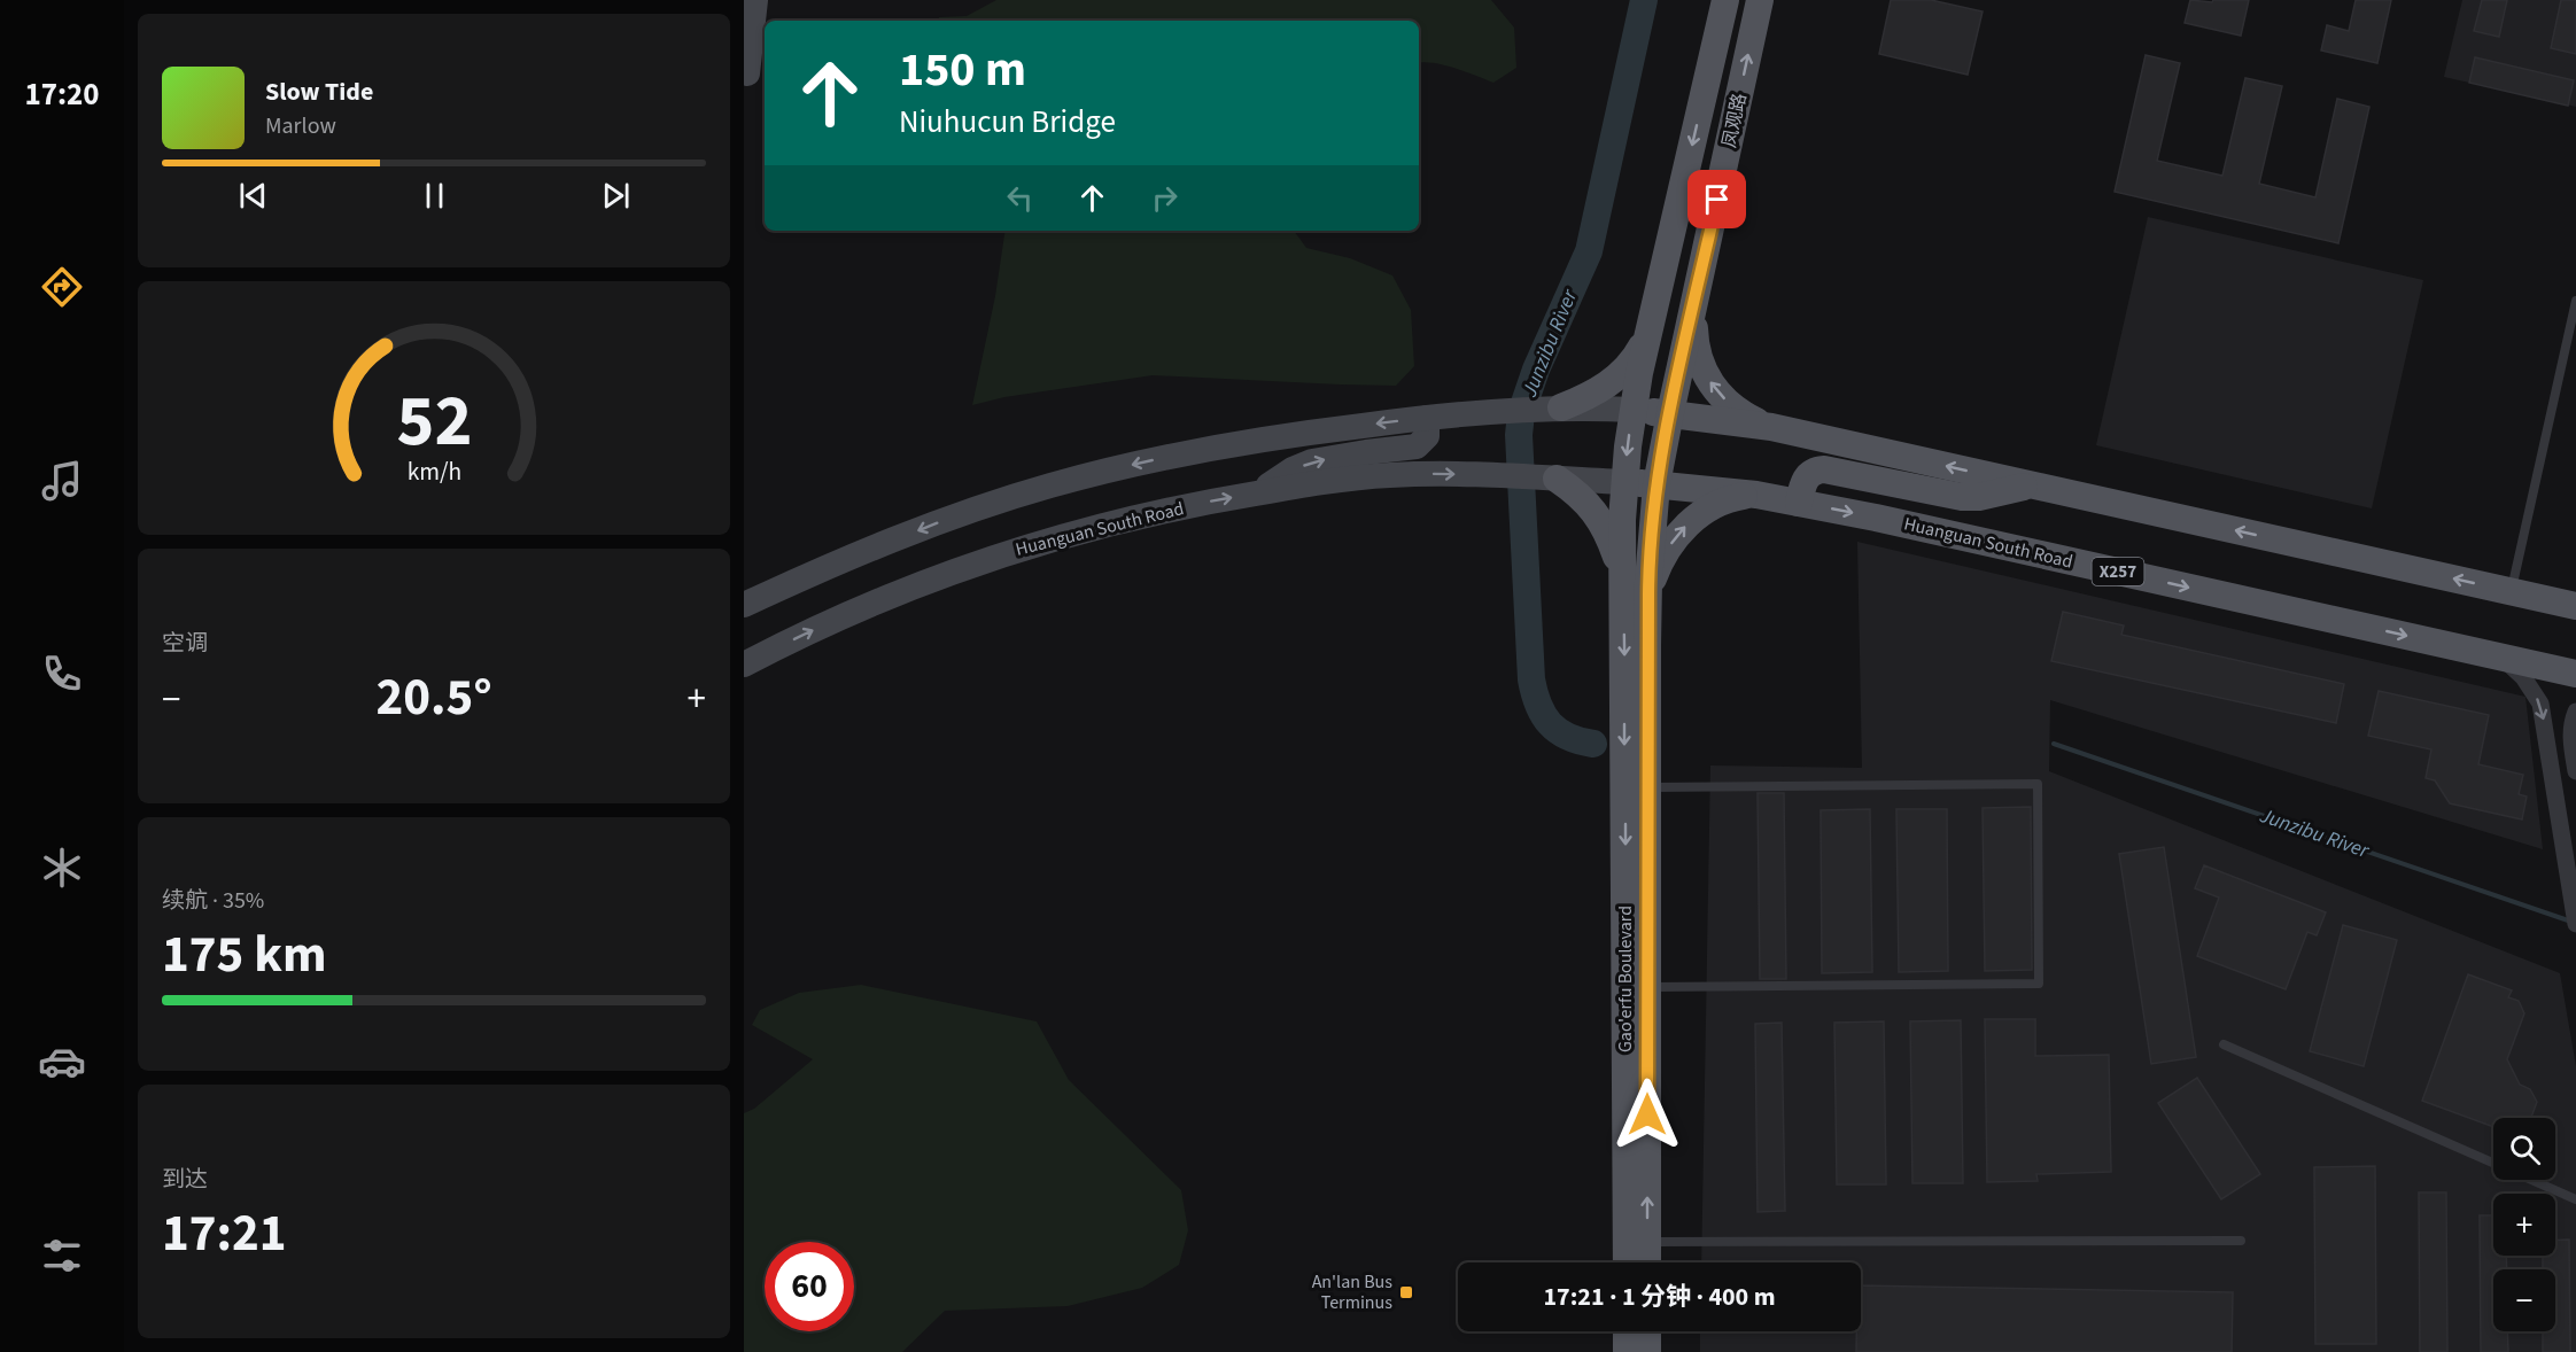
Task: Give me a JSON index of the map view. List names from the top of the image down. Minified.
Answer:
{"streets":{"main road":["凤观路","Huanguan South Road","X257","Gao'erfu Boulevard"]},"crossings":[["凤观路","Huanguan South Road"]],"water":["Junzibu River"],"places":{"transit":["An'lan Bus Terminus"]},"page":{"tabs":"17:20","turn":["150 m","Niuhucun Bridge"],"song":["Slow Tide","Marlow"],"tile":["空调",["续航 · 35%","175 km"],["到达","17:21"]],"heat":["−","20.5°","+"],"map_buttons":["+","−"],"limit":"60","trip":"17:21 · 1 分钟 · 400 m","gauge":["52","km/h"]}}
